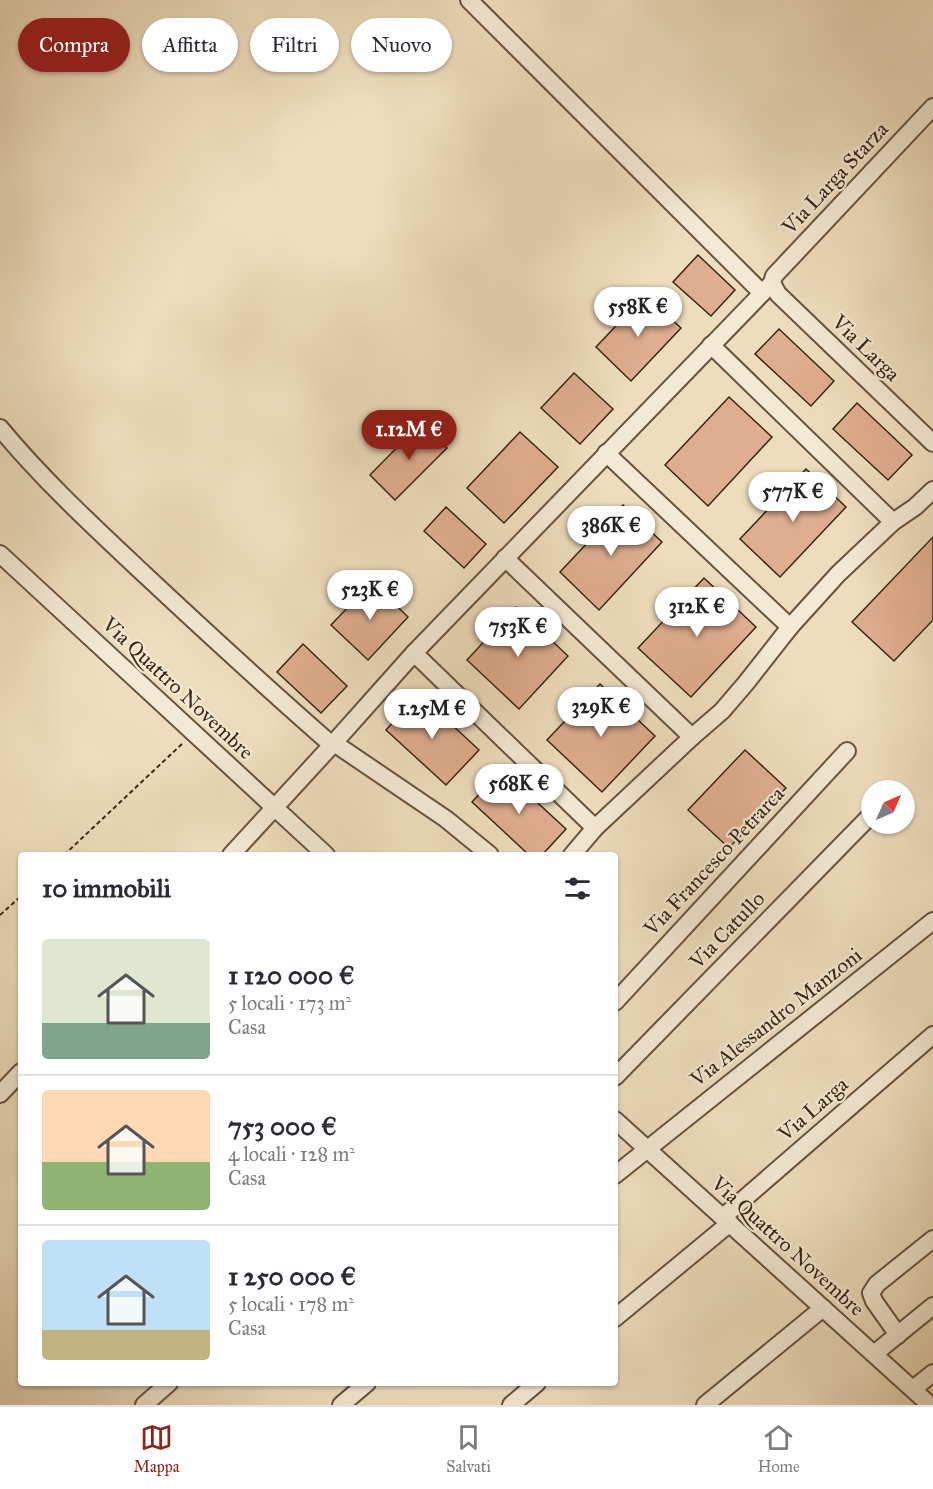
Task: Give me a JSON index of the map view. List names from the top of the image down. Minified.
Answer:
{"streets":{"street":["Via Larga Starza","Via Larga","Via Quattro Novembre","Via Francesco Petrarca","Via Catullo","Via Alessandro Manzoni"]},"crossings":[["Via Larga Starza","Via Larga"],["Via Larga Starza","Via Quattro Novembre"],["Via Larga","Via Quattro Novembre"],["Via Quattro Novembre","Via Alessandro Manzoni"]],"north":"top right","page":{"chip":["Compra","Affitta","Filtri","Nuovo"],"price":["558K €","1.12M €","577K €","386K €","523K €","312K €","753K €","329K €","1.25M €","568K €"],"heading":"10 immobili","list":[{"name":"1 120 000 €","note":"5 locali · 173 m² · Casa"},{"name":"753 000 €","note":"4 locali · 128 m² · Casa"},{"name":"1 250 000 €","note":"5 locali · 178 m² · Casa"}],"tabs":["Mappa","Salvati","Home"]}}
